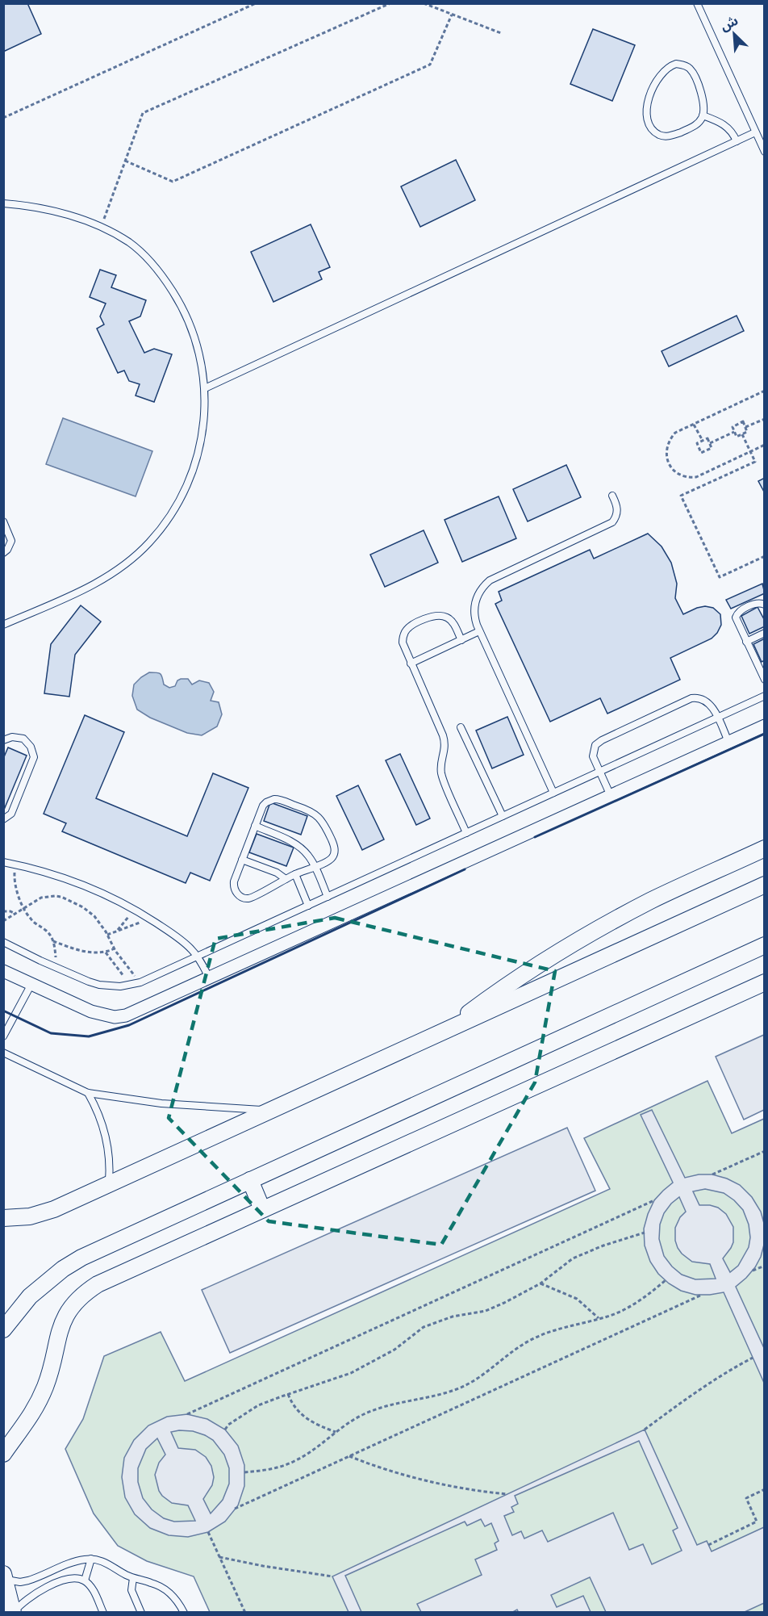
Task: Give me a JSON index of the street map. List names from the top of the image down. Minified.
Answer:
{"north":"top left"}
